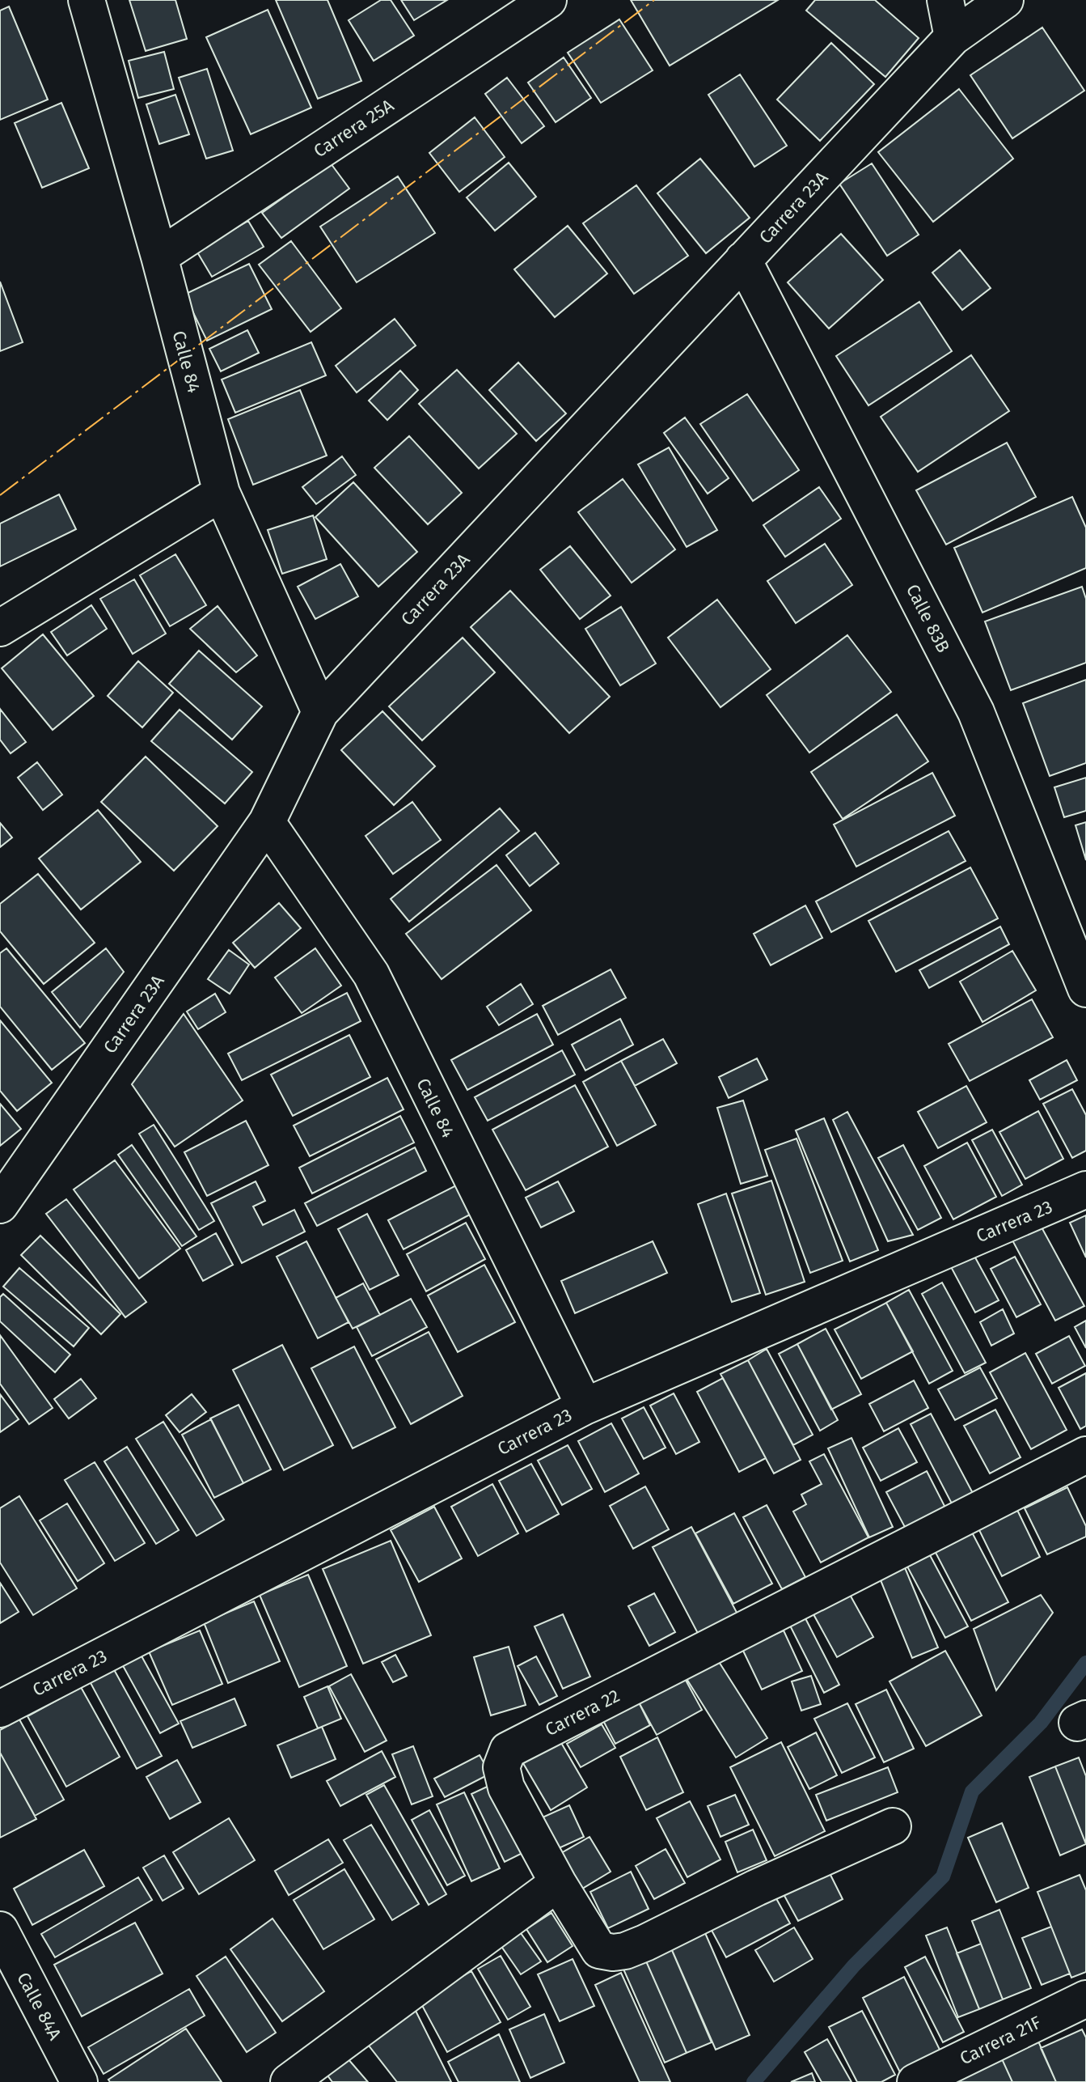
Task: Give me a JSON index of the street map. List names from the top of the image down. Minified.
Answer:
{"streets":{"street":["Carrera 25A","Carrera 23A","Calle 84","Calle 83B","Carrera 23","Carrera 22","Calle 84A","Carrera 21F"]},"crossings":[["Carrera 25A","Calle 84"],["Carrera 23A","Calle 84"],["Carrera 23A","Calle 83B"],["Calle 84","Carrera 23"]]}
